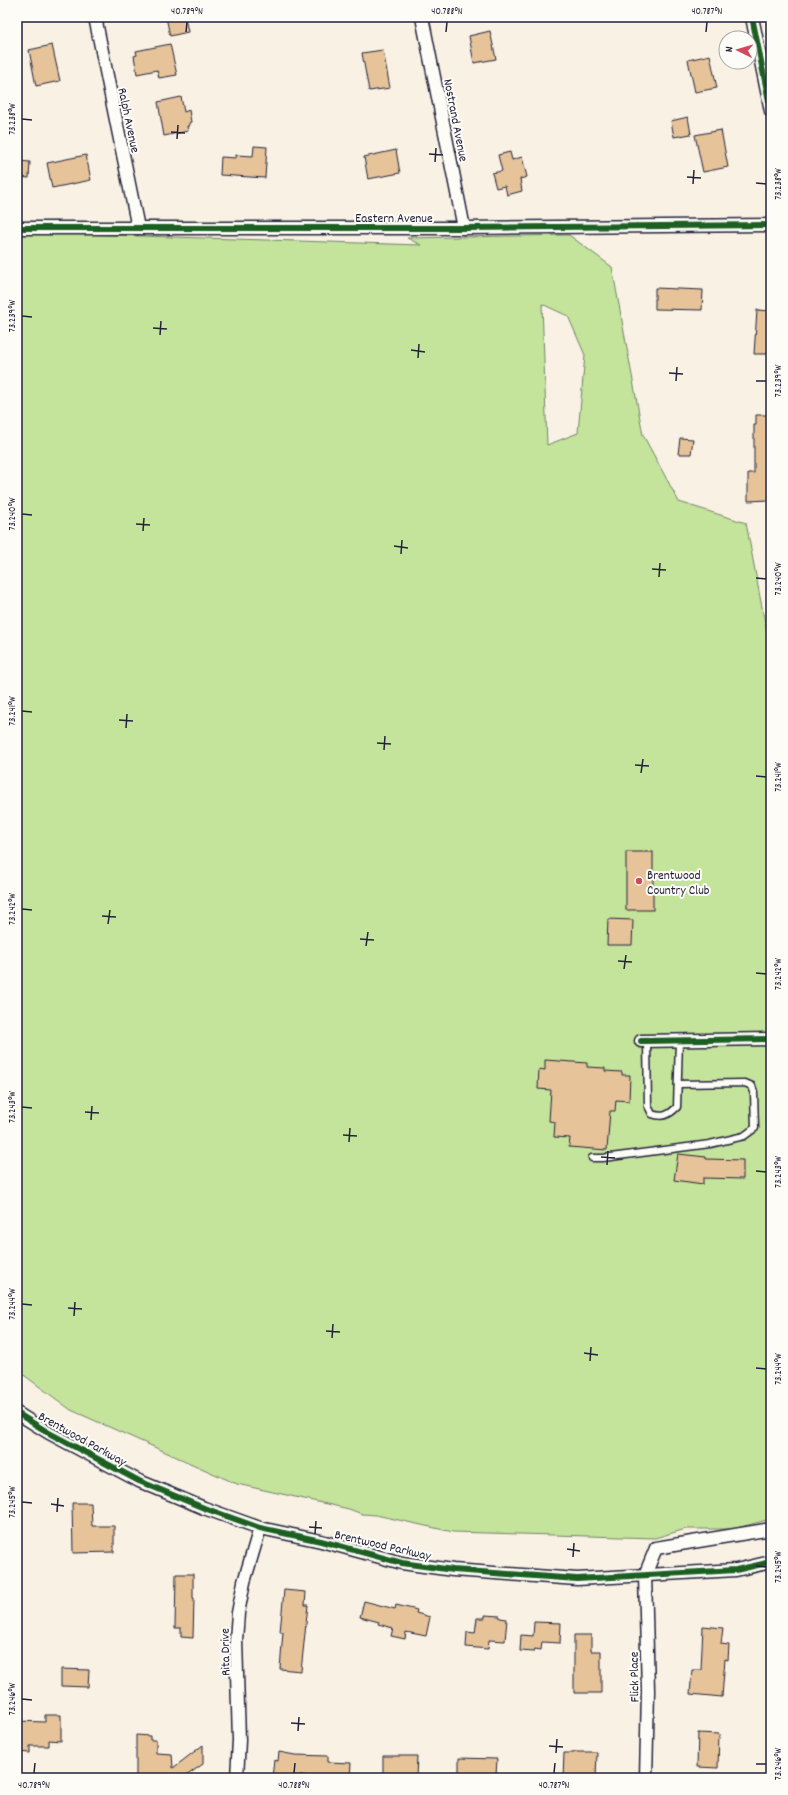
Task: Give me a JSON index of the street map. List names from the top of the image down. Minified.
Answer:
{"streets":{"street":["Ralph Avenue","Nostrand Avenue","Eastern Avenue","Brentwood Parkway","Rita Drive","Flick Place"]},"crossings":[["Ralph Avenue","Eastern Avenue"],["Nostrand Avenue","Eastern Avenue"],["Brentwood Parkway","Rita Drive"],["Brentwood Parkway","Flick Place"]],"places":["Brentwood Country Club"],"north":"left","coordinates":["40.789°N","40.788°N","40.787°N","73.238°W","73.239°W","73.240°W","73.241°W","73.242°W","73.243°W","73.244°W","73.245°W","73.246°W"]}
